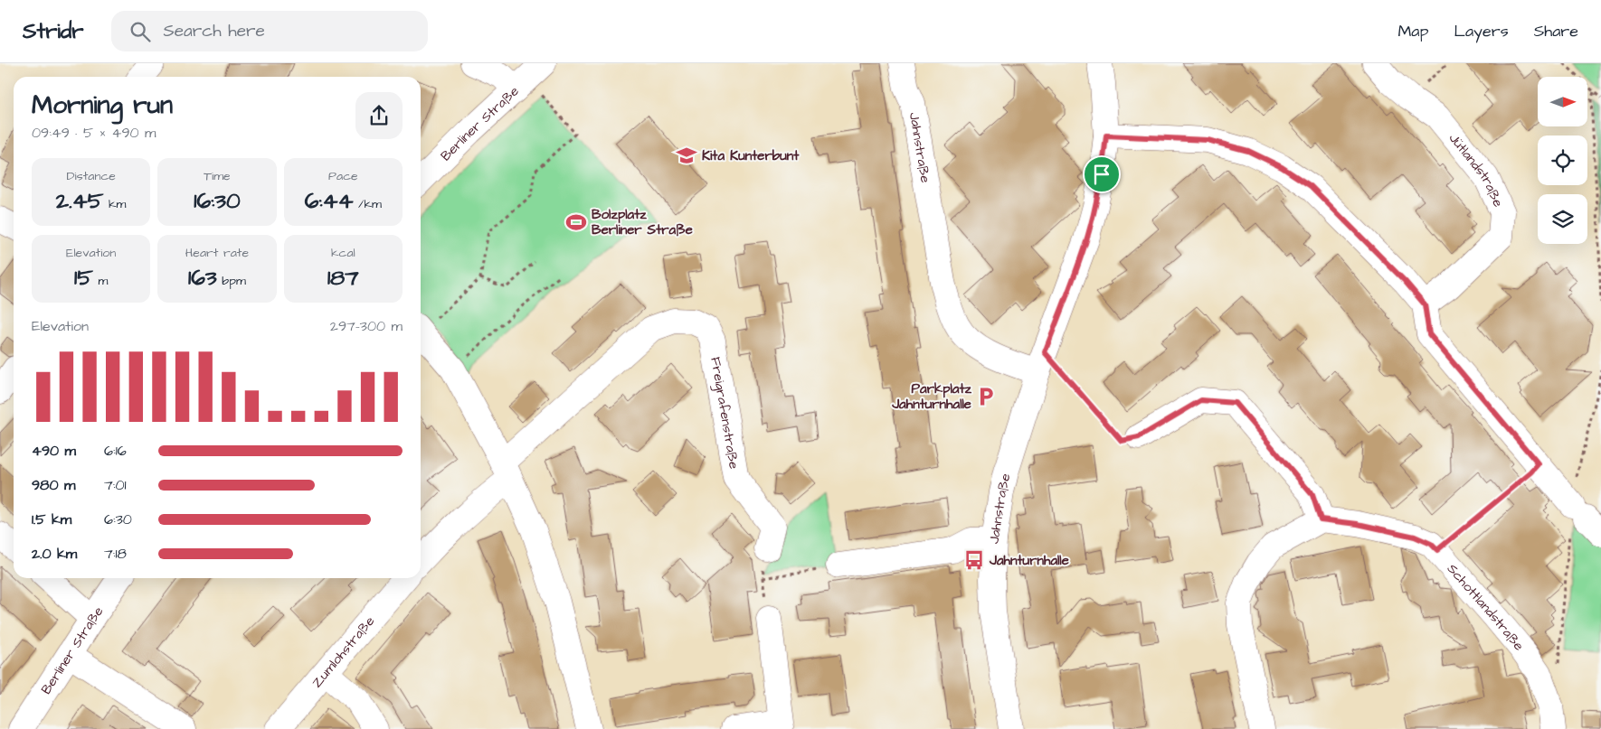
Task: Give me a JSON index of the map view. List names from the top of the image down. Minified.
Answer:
{"streets":{"street":["Berliner Straße","Jahnstraße","Jütlandstraße","Freigrafenstraße","Schottlandstraße","Zumlohstraße"]},"places":{"school or university":["Kita Kunterbunt"],"sports":["Bolzplatz Berliner Straße"],"parking":["Parkplatz Jahnturnhalle"],"bus stop":["Jahnturnhalle"]},"north":"right","page":{"header":"Stridr","search":"Search here","nav":["Map","Layers","Share"],"heading":["Morning run","09:49 · 5 × 490 m"],"stats":[["Distance","2.45 km"],["Time","16:30"],["Pace","6:44 /km"],["Elevation","15 m"],["Heart rate","163 bpm"],["kcal","187"]],"chart":["Elevation","297–300 m"],"list":[{"name":"490 m","note":"6:16"},{"name":"980 m","note":"7:01"},{"name":"1.5 km","note":"6:30"},{"name":"2.0 km","note":"7:18"}]}}
